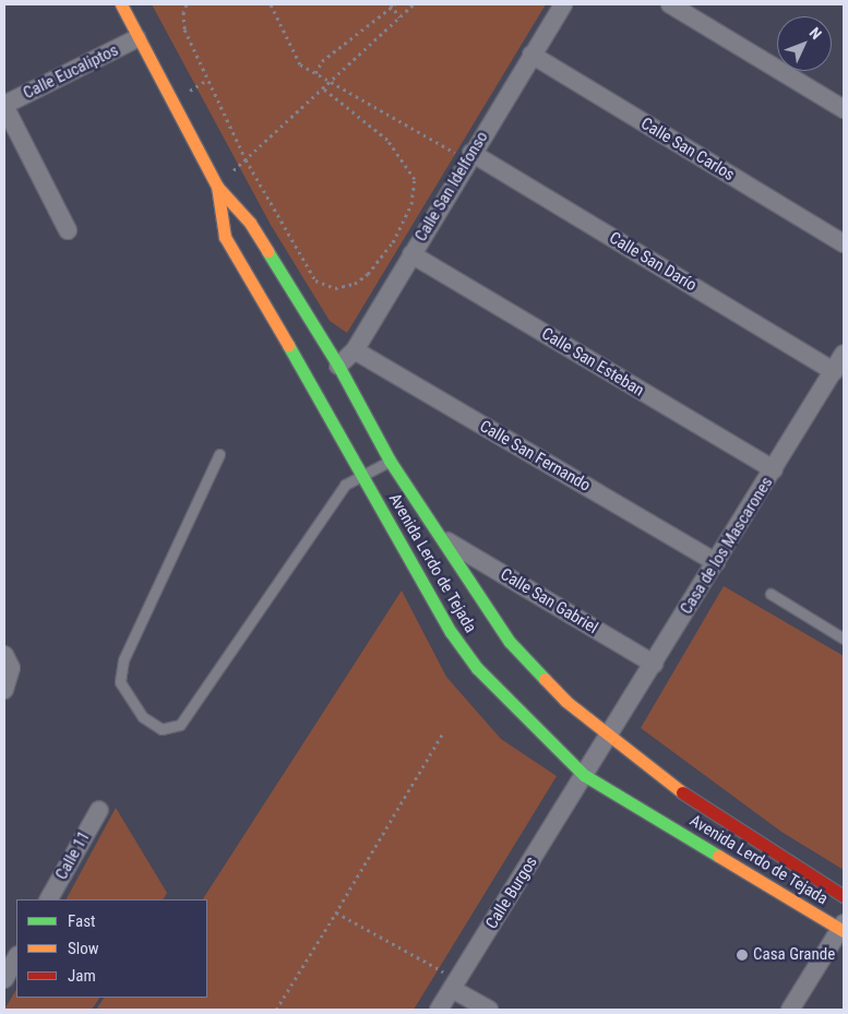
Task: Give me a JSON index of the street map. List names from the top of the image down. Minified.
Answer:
{"streets":{"street":["Calle Eucaliptos","Calle San Carlos","Calle San Idelfonso","Calle San Darío","Calle San Esteban","Calle San Fernando","Casa de los Mascarones","Avenida Lerdo de Tejada","Calle San Gabriel","Calle 11","Calle Burgos"]},"crossings":[["Calle Eucaliptos","Avenida Lerdo de Tejada"],["Calle San Carlos","Calle San Idelfonso"],["Calle San Idelfonso","Calle San Darío"],["Calle San Idelfonso","Calle San Esteban"],["Calle San Idelfonso","Calle San Fernando"],["Calle San Idelfonso","Avenida Lerdo de Tejada"],["Calle San Darío","Casa de los Mascarones"],["Calle San Esteban","Casa de los Mascarones"],["Calle San Fernando","Casa de los Mascarones"],["Casa de los Mascarones","Avenida Lerdo de Tejada"],["Casa de los Mascarones","Calle San Gabriel"],["Casa de los Mascarones","Calle Burgos"],["Avenida Lerdo de Tejada","Calle San Gabriel"],["Avenida Lerdo de Tejada","Calle Burgos"]],"places":["Casa Grande"],"legend":["Fast","Slow","Jam"],"north":"top right"}
